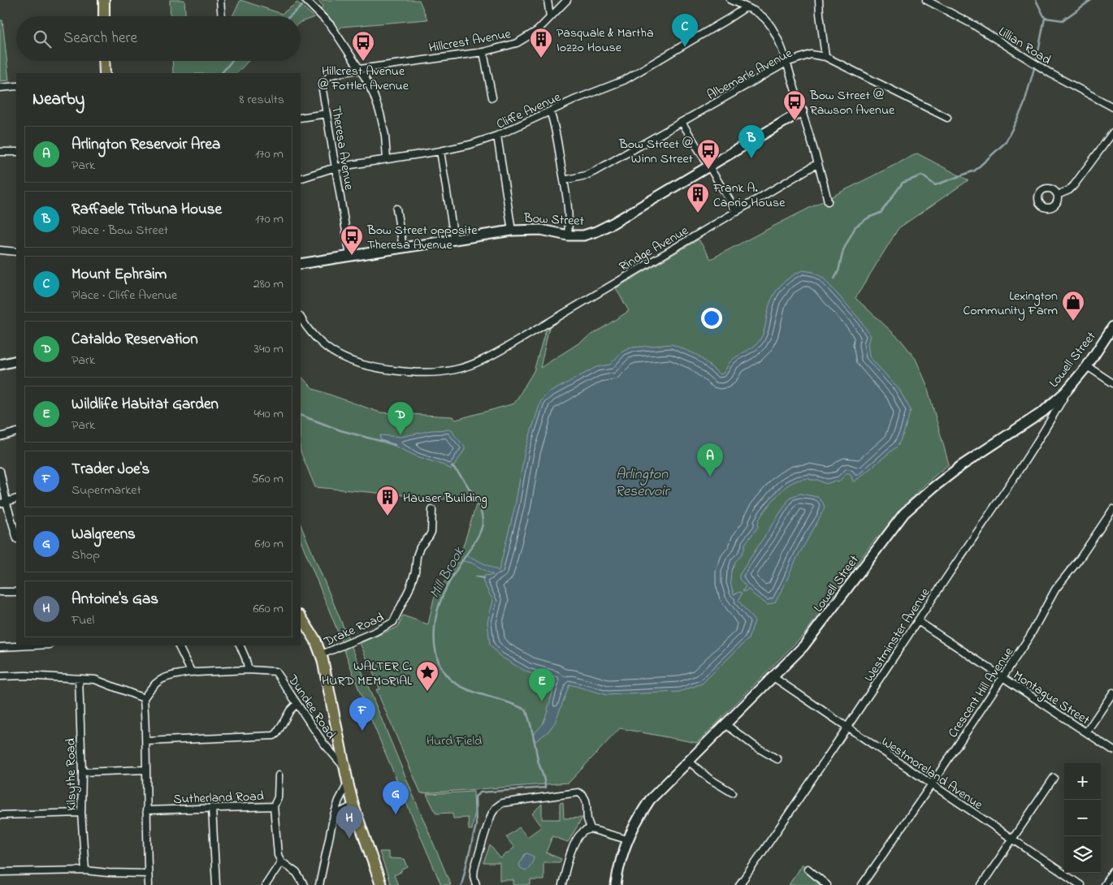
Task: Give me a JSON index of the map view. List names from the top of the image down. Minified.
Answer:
{"streets":{"main road":["Bow Street","Lowell Street"],"street":["Hillcrest Avenue","Lillian Road","Albemarle Avenue","Cliffe Avenue","Theresa Avenue","Rindge Avenue","Drake Road","Westminster Avenue","Crescent Hill Avenue","Montague Street","Dundee Road","Westmoreland Avenue","Kilsythe Road","Sutherland Road"]},"crossings":[["Hillcrest Avenue","Theresa Avenue"],["Cliffe Avenue","Theresa Avenue"],["Theresa Avenue","Bow Street"],["Lowell Street","Westminster Avenue"],["Lowell Street","Westmoreland Avenue"],["Westminster Avenue","Montague Street"],["Westminster Avenue","Westmoreland Avenue"],["Crescent Hill Avenue","Montague Street"],["Crescent Hill Avenue","Westmoreland Avenue"]],"water":["Arlington Reservoir","Mill Brook"],"parks":["Hurd Field"],"places":{"building":["Pasquale & Martha Iozzo House","Frank A. Caprio House","Hauser Building"],"bus stop":["Hillcrest Avenue @ Fottler Avenue","Bow Street @ Rawson Avenue","Bow Street @ Winn Street","Bow Street opposite Theresa Avenue"],"shop":["Lexington Community Farm"],"place":["WALTER C. HURD MEMORIAL"]},"page":{"pins":["C","B","D","A","E","F","G","H"],"search":"Search here","heading":["Nearby","8 results"],"list":[{"mark":"A","name":"Arlington Reservoir Area","note":"Park","value":"170 m"},{"mark":"B","name":"Raffaele Tribuna House","note":"Place · Bow Street","value":"170 m"},{"mark":"C","name":"Mount Ephraim","note":"Place · Cliffe Avenue","value":"280 m"},{"mark":"D","name":"Cataldo Reservation","note":"Park","value":"340 m"},{"mark":"E","name":"Wildlife Habitat Garden","note":"Park","value":"440 m"},{"mark":"F","name":"Trader Joe's","note":"Supermarket","value":"560 m"},{"mark":"G","name":"Walgreens","note":"Shop","value":"610 m"},{"mark":"H","name":"Antoine's Gas","note":"Fuel","value":"660 m"}],"map_buttons":["+","−"]}}
